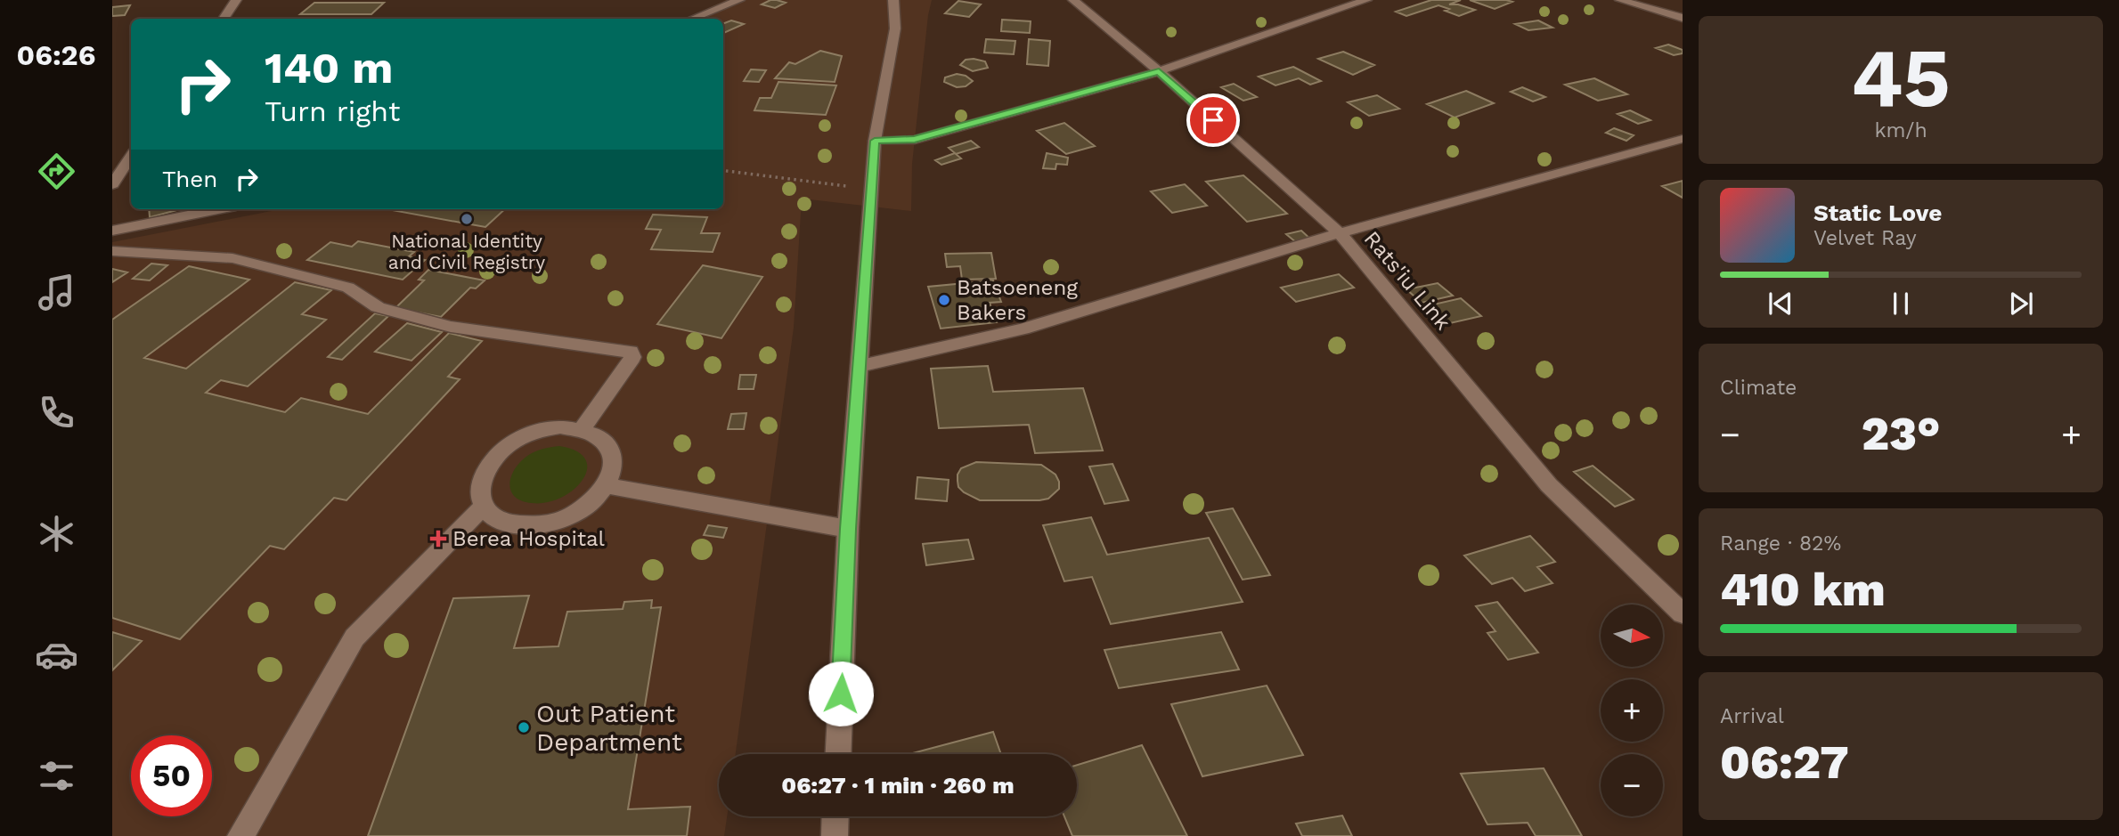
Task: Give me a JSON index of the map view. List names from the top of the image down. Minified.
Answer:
{"streets":{"street":["Rats'iu Link"]},"places":{"other":["National Identity and Civil Registry","Batsoeneng Bakers","Out Patient Department"],"health":["Berea Hospital"]},"north":"right","page":{"tabs":"06:26","tile":[["45","km/h"],"Climate",["Range · 82%","410 km"],["Arrival","06:27"]],"turn":["140 m","Turn right"],"then":"Then","song":["Static Love","Velvet Ray"],"heat":["−","23°","+"],"map_buttons":["+","−"],"limit":"50","trip":"06:27 · 1 min · 260 m"}}
